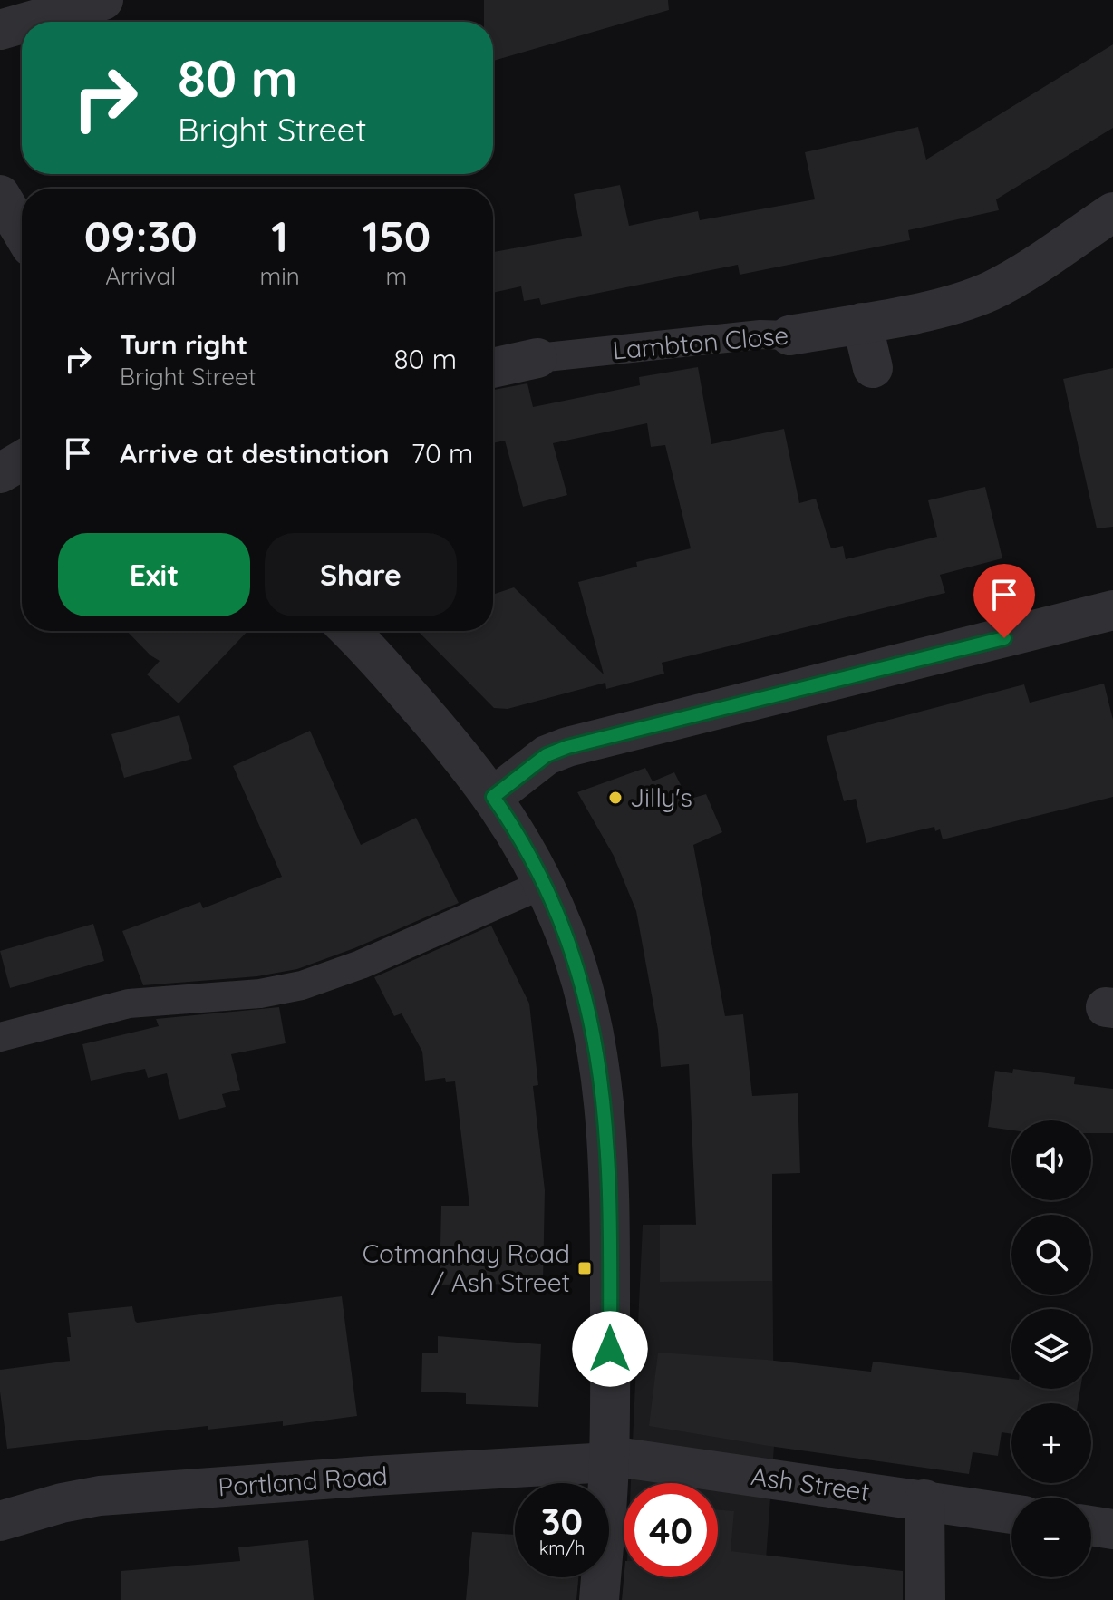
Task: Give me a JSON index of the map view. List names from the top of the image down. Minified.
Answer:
{"streets":{"street":["Lambton Close","Portland Road","Ash Street"]},"crossings":[["Portland Road","Ash Street"]],"places":{"other":["Jilly's"],"transit":["Cotmanhay Road / Ash Street"]},"page":{"turn":["80 m","Bright Street"],"eta":["09:30","Arrival","1","min","150","m"],"list":[{"name":"Turn right","note":"Bright Street","value":"80 m"},{"name":"Arrive at destination","value":"70 m"}],"buttons":["Exit","Share"],"map_buttons":["+","−"],"speed":"30 km/h","limit":"40"}}
